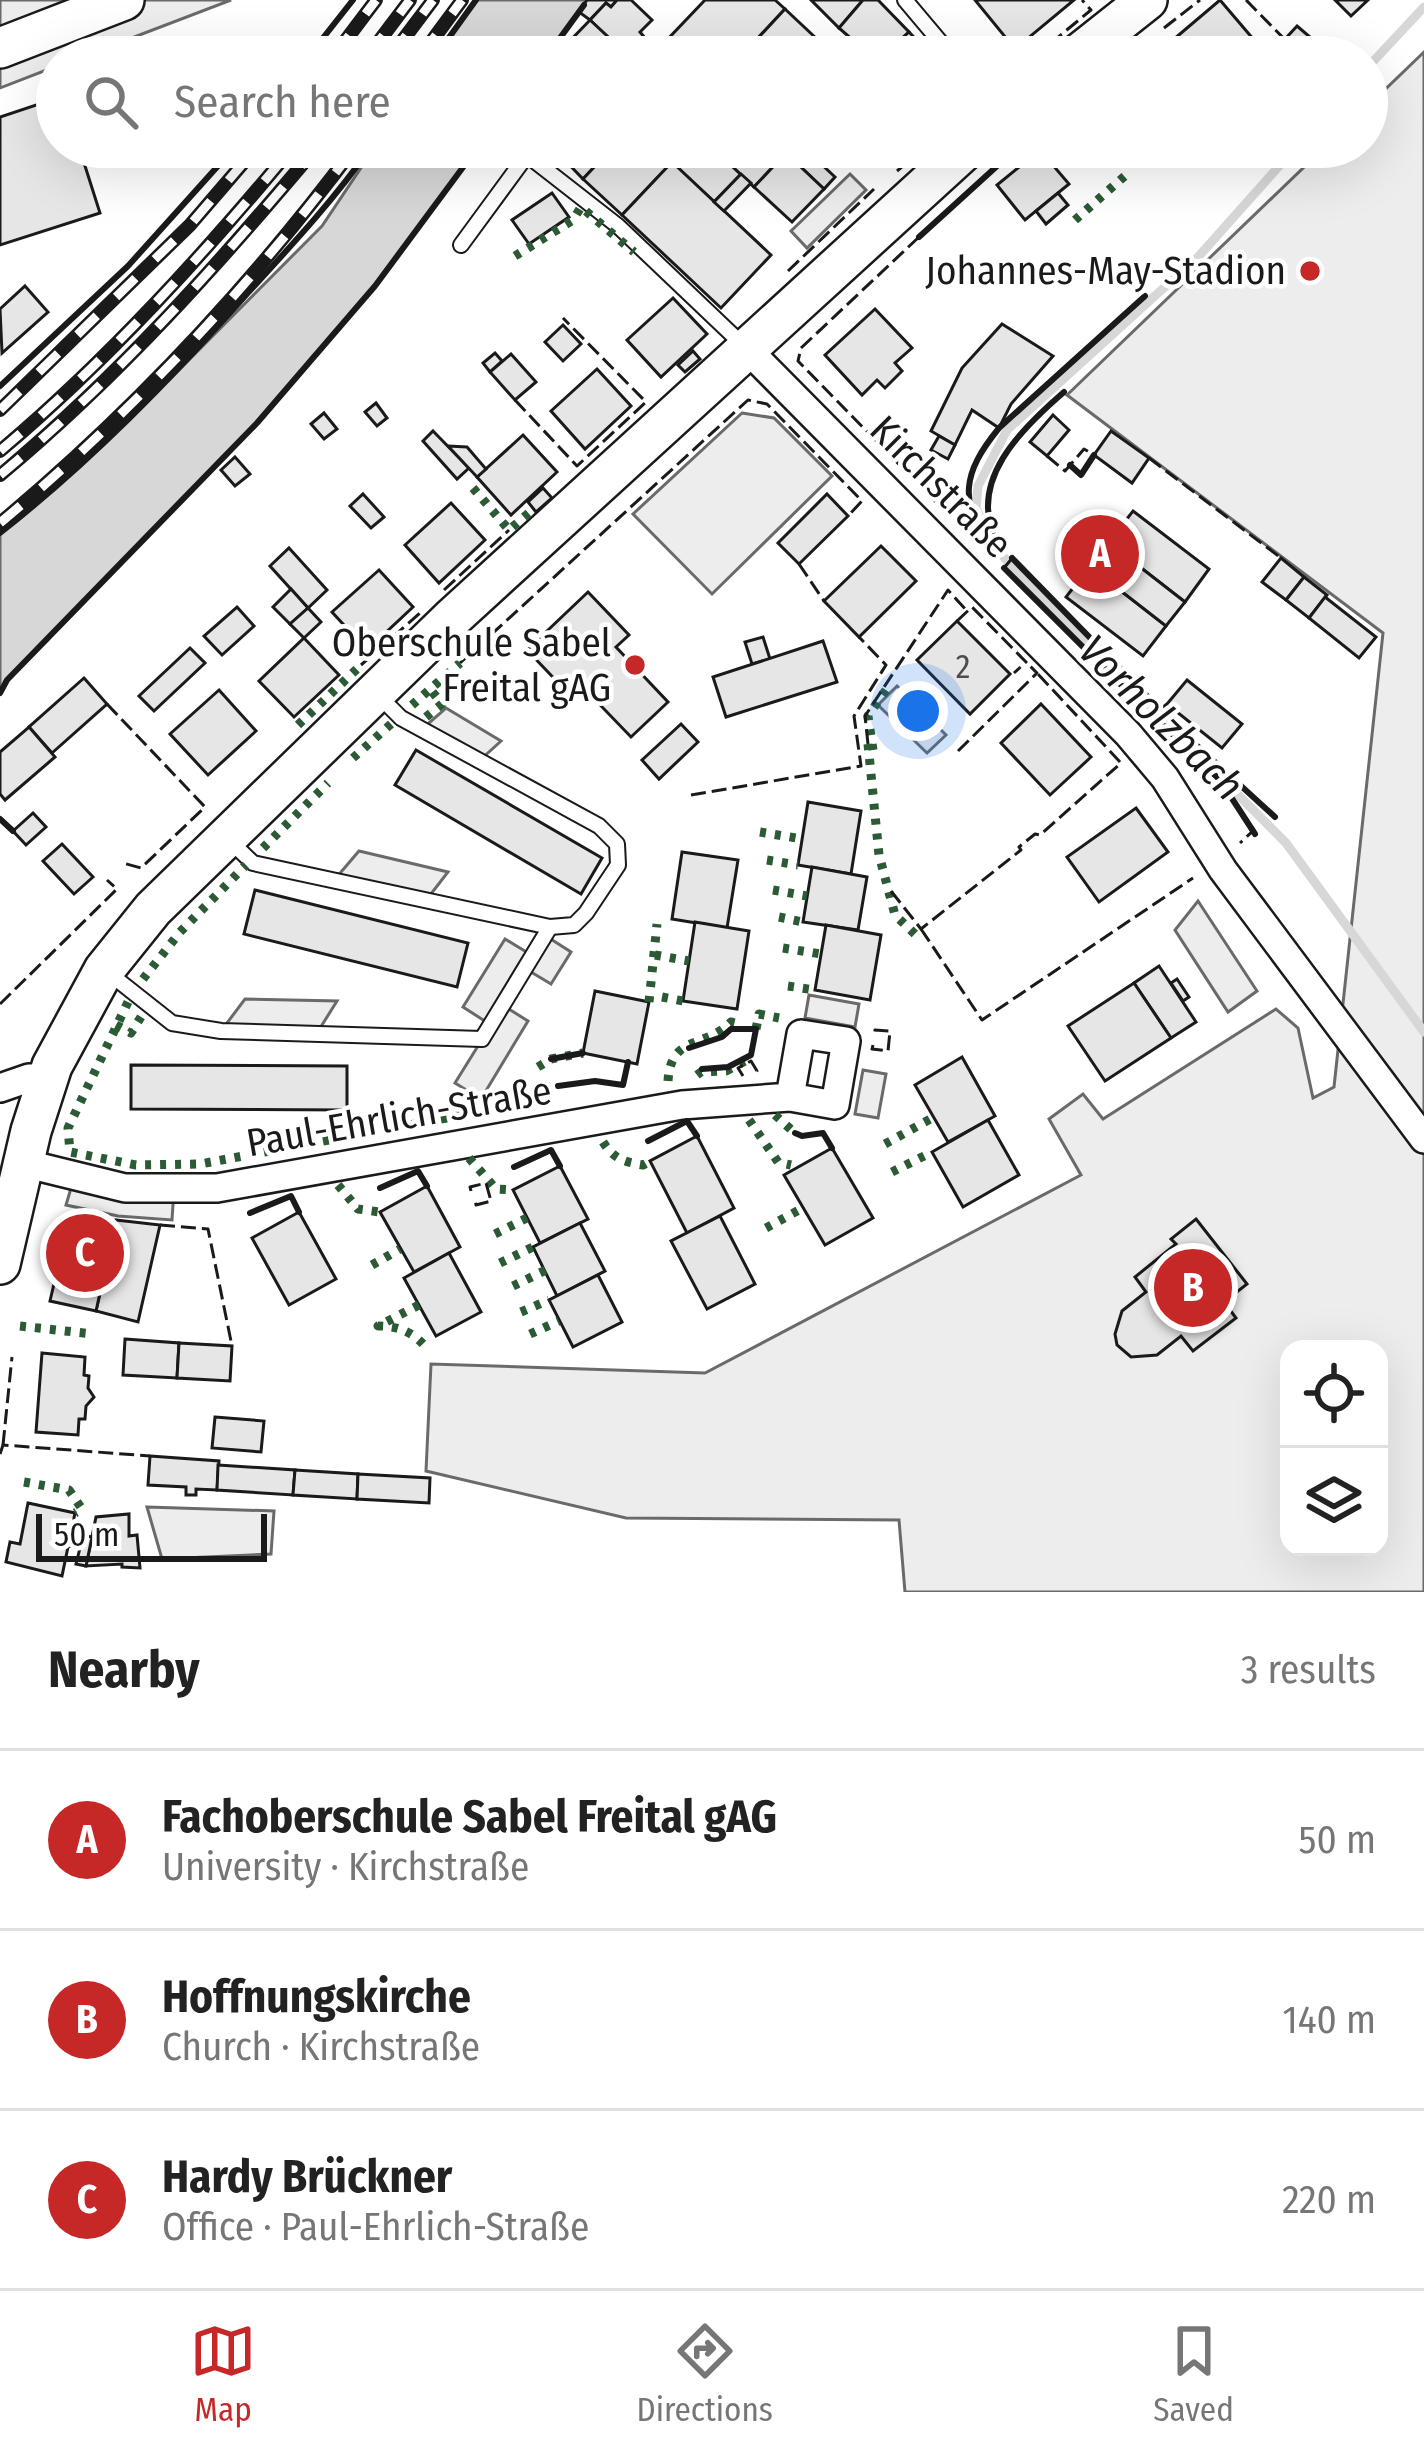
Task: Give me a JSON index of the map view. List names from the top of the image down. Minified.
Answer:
{"streets":{"street":["Kirchstraße","Paul-Ehrlich-Straße"]},"water":["Vorholzbach"],"places":["Johannes-May-Stadion","Oberschule Sabel Freital gAG"],"house_numbers":["2"],"scale_bar":"50 m","page":{"search":"Search here","pins":["A","C","B"],"scale":"50 m","heading":["Nearby","3 results"],"list":[{"mark":"A","name":"Fachoberschule Sabel Freital gAG","note":"University · Kirchstraße","value":"50 m"},{"mark":"B","name":"Hoffnungskirche","note":"Church · Kirchstraße","value":"140 m"},{"mark":"C","name":"Hardy Brückner","note":"Office · Paul-Ehrlich-Straße","value":"220 m"}],"nav":["Map","Directions","Saved"]}}
